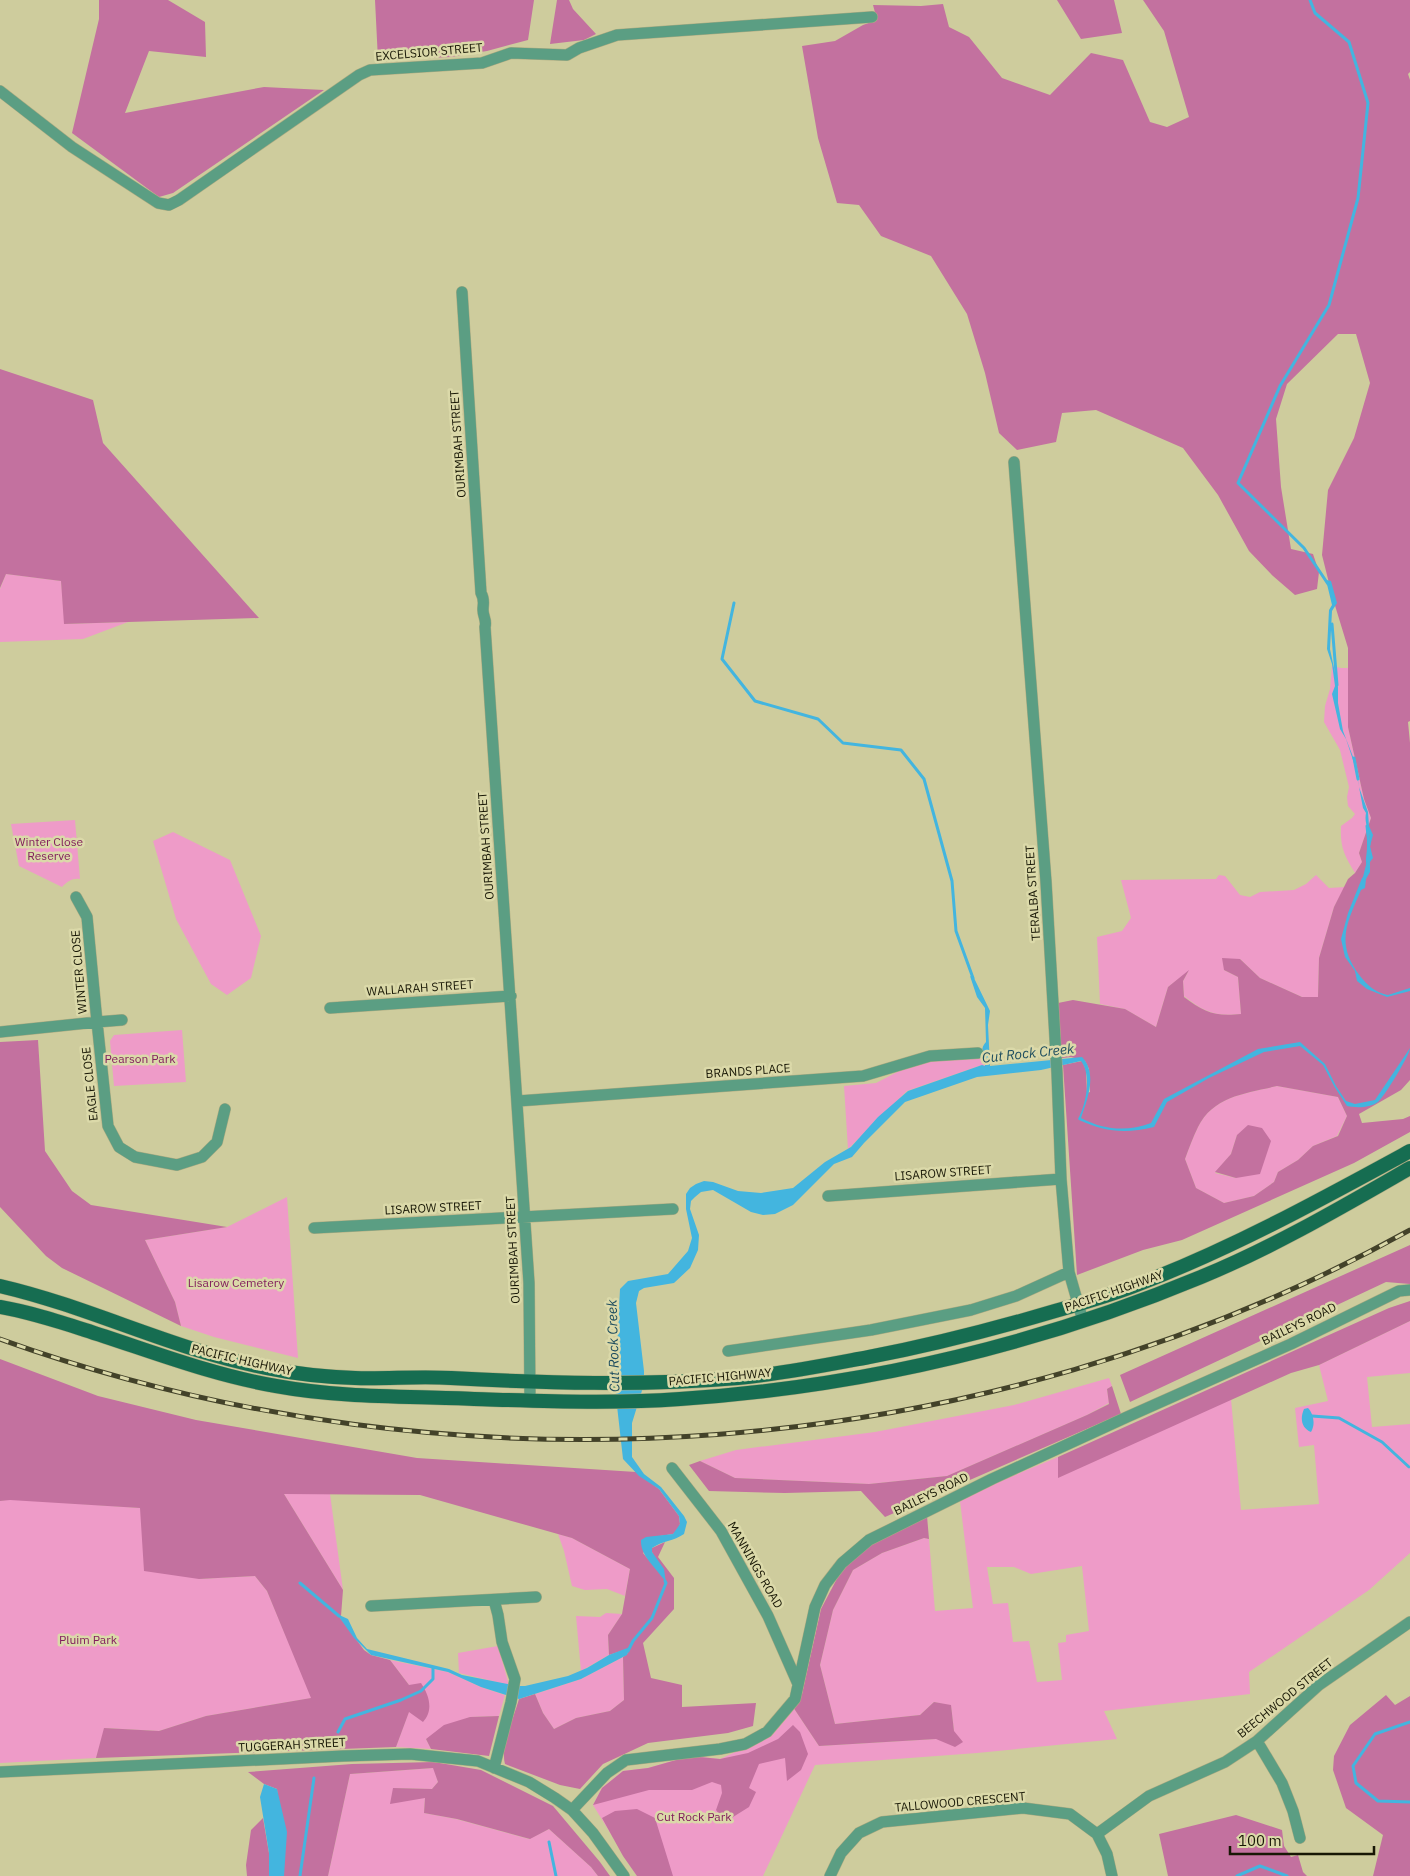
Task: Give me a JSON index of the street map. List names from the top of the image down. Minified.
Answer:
{"streets":{"main road":["PACIFIC HIGHWAY"],"street":["EXCELSIOR STREET","OURIMBAH STREET","TERALBA STREET","WINTER CLOSE","WALLARAH STREET","BRANDS PLACE","EAGLE CLOSE","LISAROW STREET","BAILEYS ROAD","MANNINGS ROAD","BEECHWOOD STREET","TUGGERAH STREET","TALLOWOOD CRESCENT"]},"crossings":[["OURIMBAH STREET","WALLARAH STREET"],["OURIMBAH STREET","BRANDS PLACE"],["OURIMBAH STREET","LISAROW STREET"],["OURIMBAH STREET","PACIFIC HIGHWAY"],["TERALBA STREET","LISAROW STREET"],["TERALBA STREET","PACIFIC HIGHWAY"],["WINTER CLOSE","EAGLE CLOSE"],["BAILEYS ROAD","MANNINGS ROAD"],["BAILEYS ROAD","TUGGERAH STREET"],["BEECHWOOD STREET","TALLOWOOD CRESCENT"]],"water":["Cut Rock Creek"],"parks":["Winter Close Reserve","Pearson Park","Lisarow Cemetery","Pluim Park","Cut Rock Park"],"scale_bar":"100 m"}
